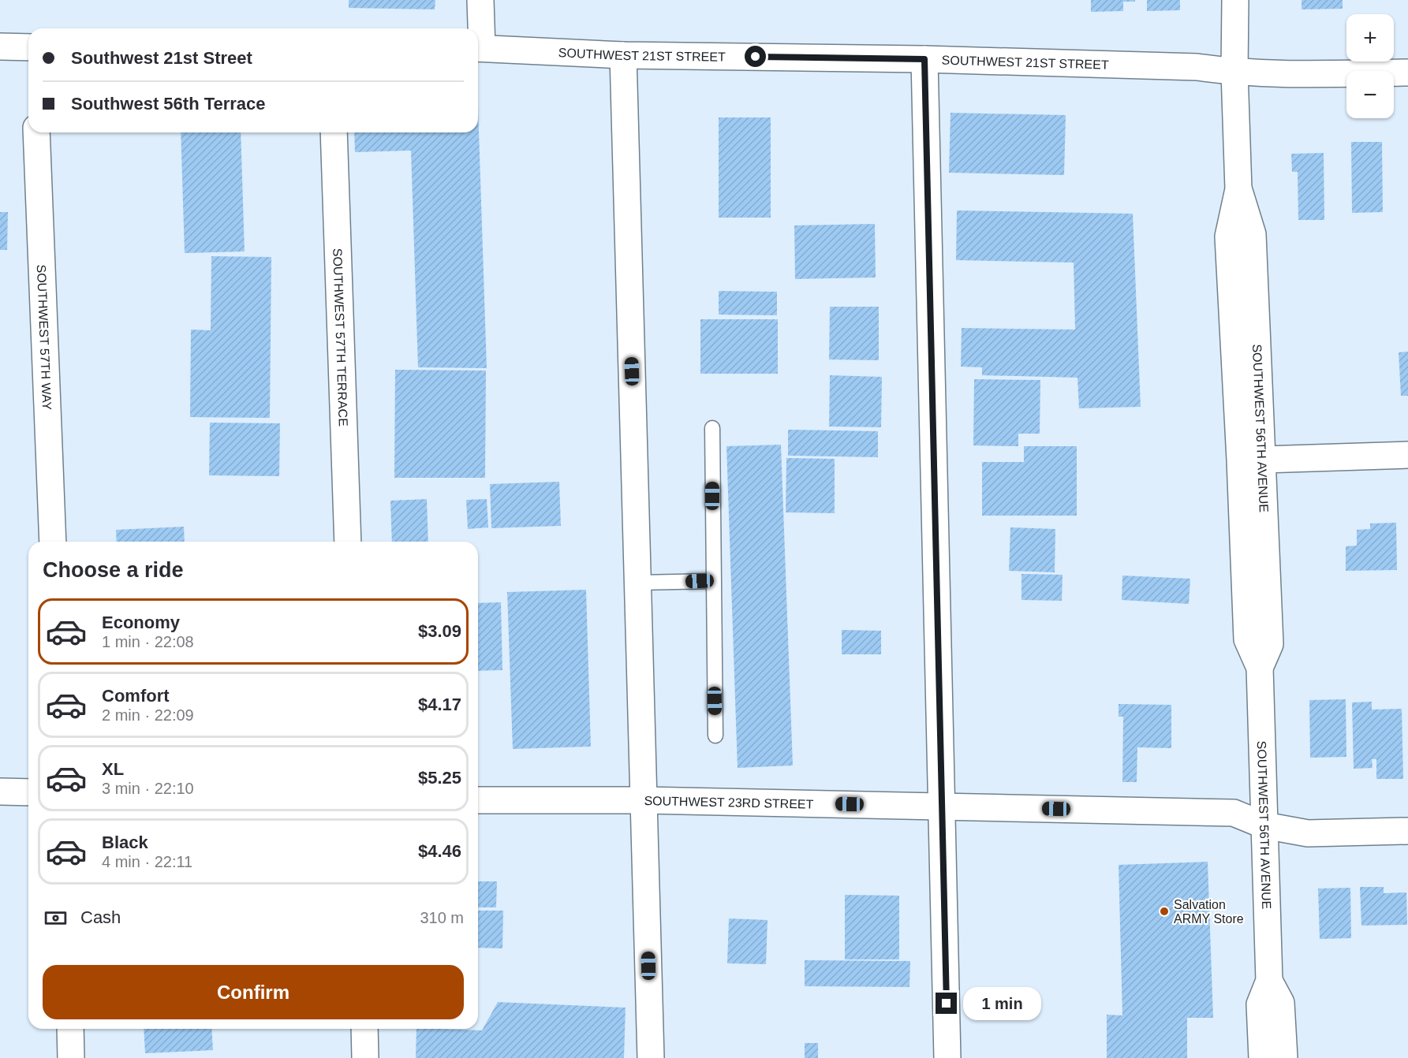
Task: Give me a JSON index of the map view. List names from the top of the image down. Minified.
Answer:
{"streets":{"street":["SOUTHWEST 21ST STREET","SOUTHWEST 57TH TERRACE","SOUTHWEST 57TH WAY","SOUTHWEST 56TH AVENUE","SOUTHWEST 23RD STREET"]},"crossings":[["SOUTHWEST 21ST STREET","SOUTHWEST 56TH AVENUE"],["SOUTHWEST 56TH AVENUE","SOUTHWEST 23RD STREET"]],"places":["Salvation ARMY Store"],"page":{"map_buttons":["+","−"],"banner":["Southwest 21st Street","Southwest 56th Terrace"],"heading":"Choose a ride","list":[{"name":"Economy","note":"1 min · 22:08","value":"$3.09"},{"name":"Comfort","note":"2 min · 22:09","value":"$4.17"},{"name":"XL","note":"3 min · 22:10","value":"$5.25"},{"name":"Black","note":"4 min · 22:11","value":"$4.46"}],"pay":["Cash","310 m"],"buttons":"Confirm","bubble":"1 min"}}
